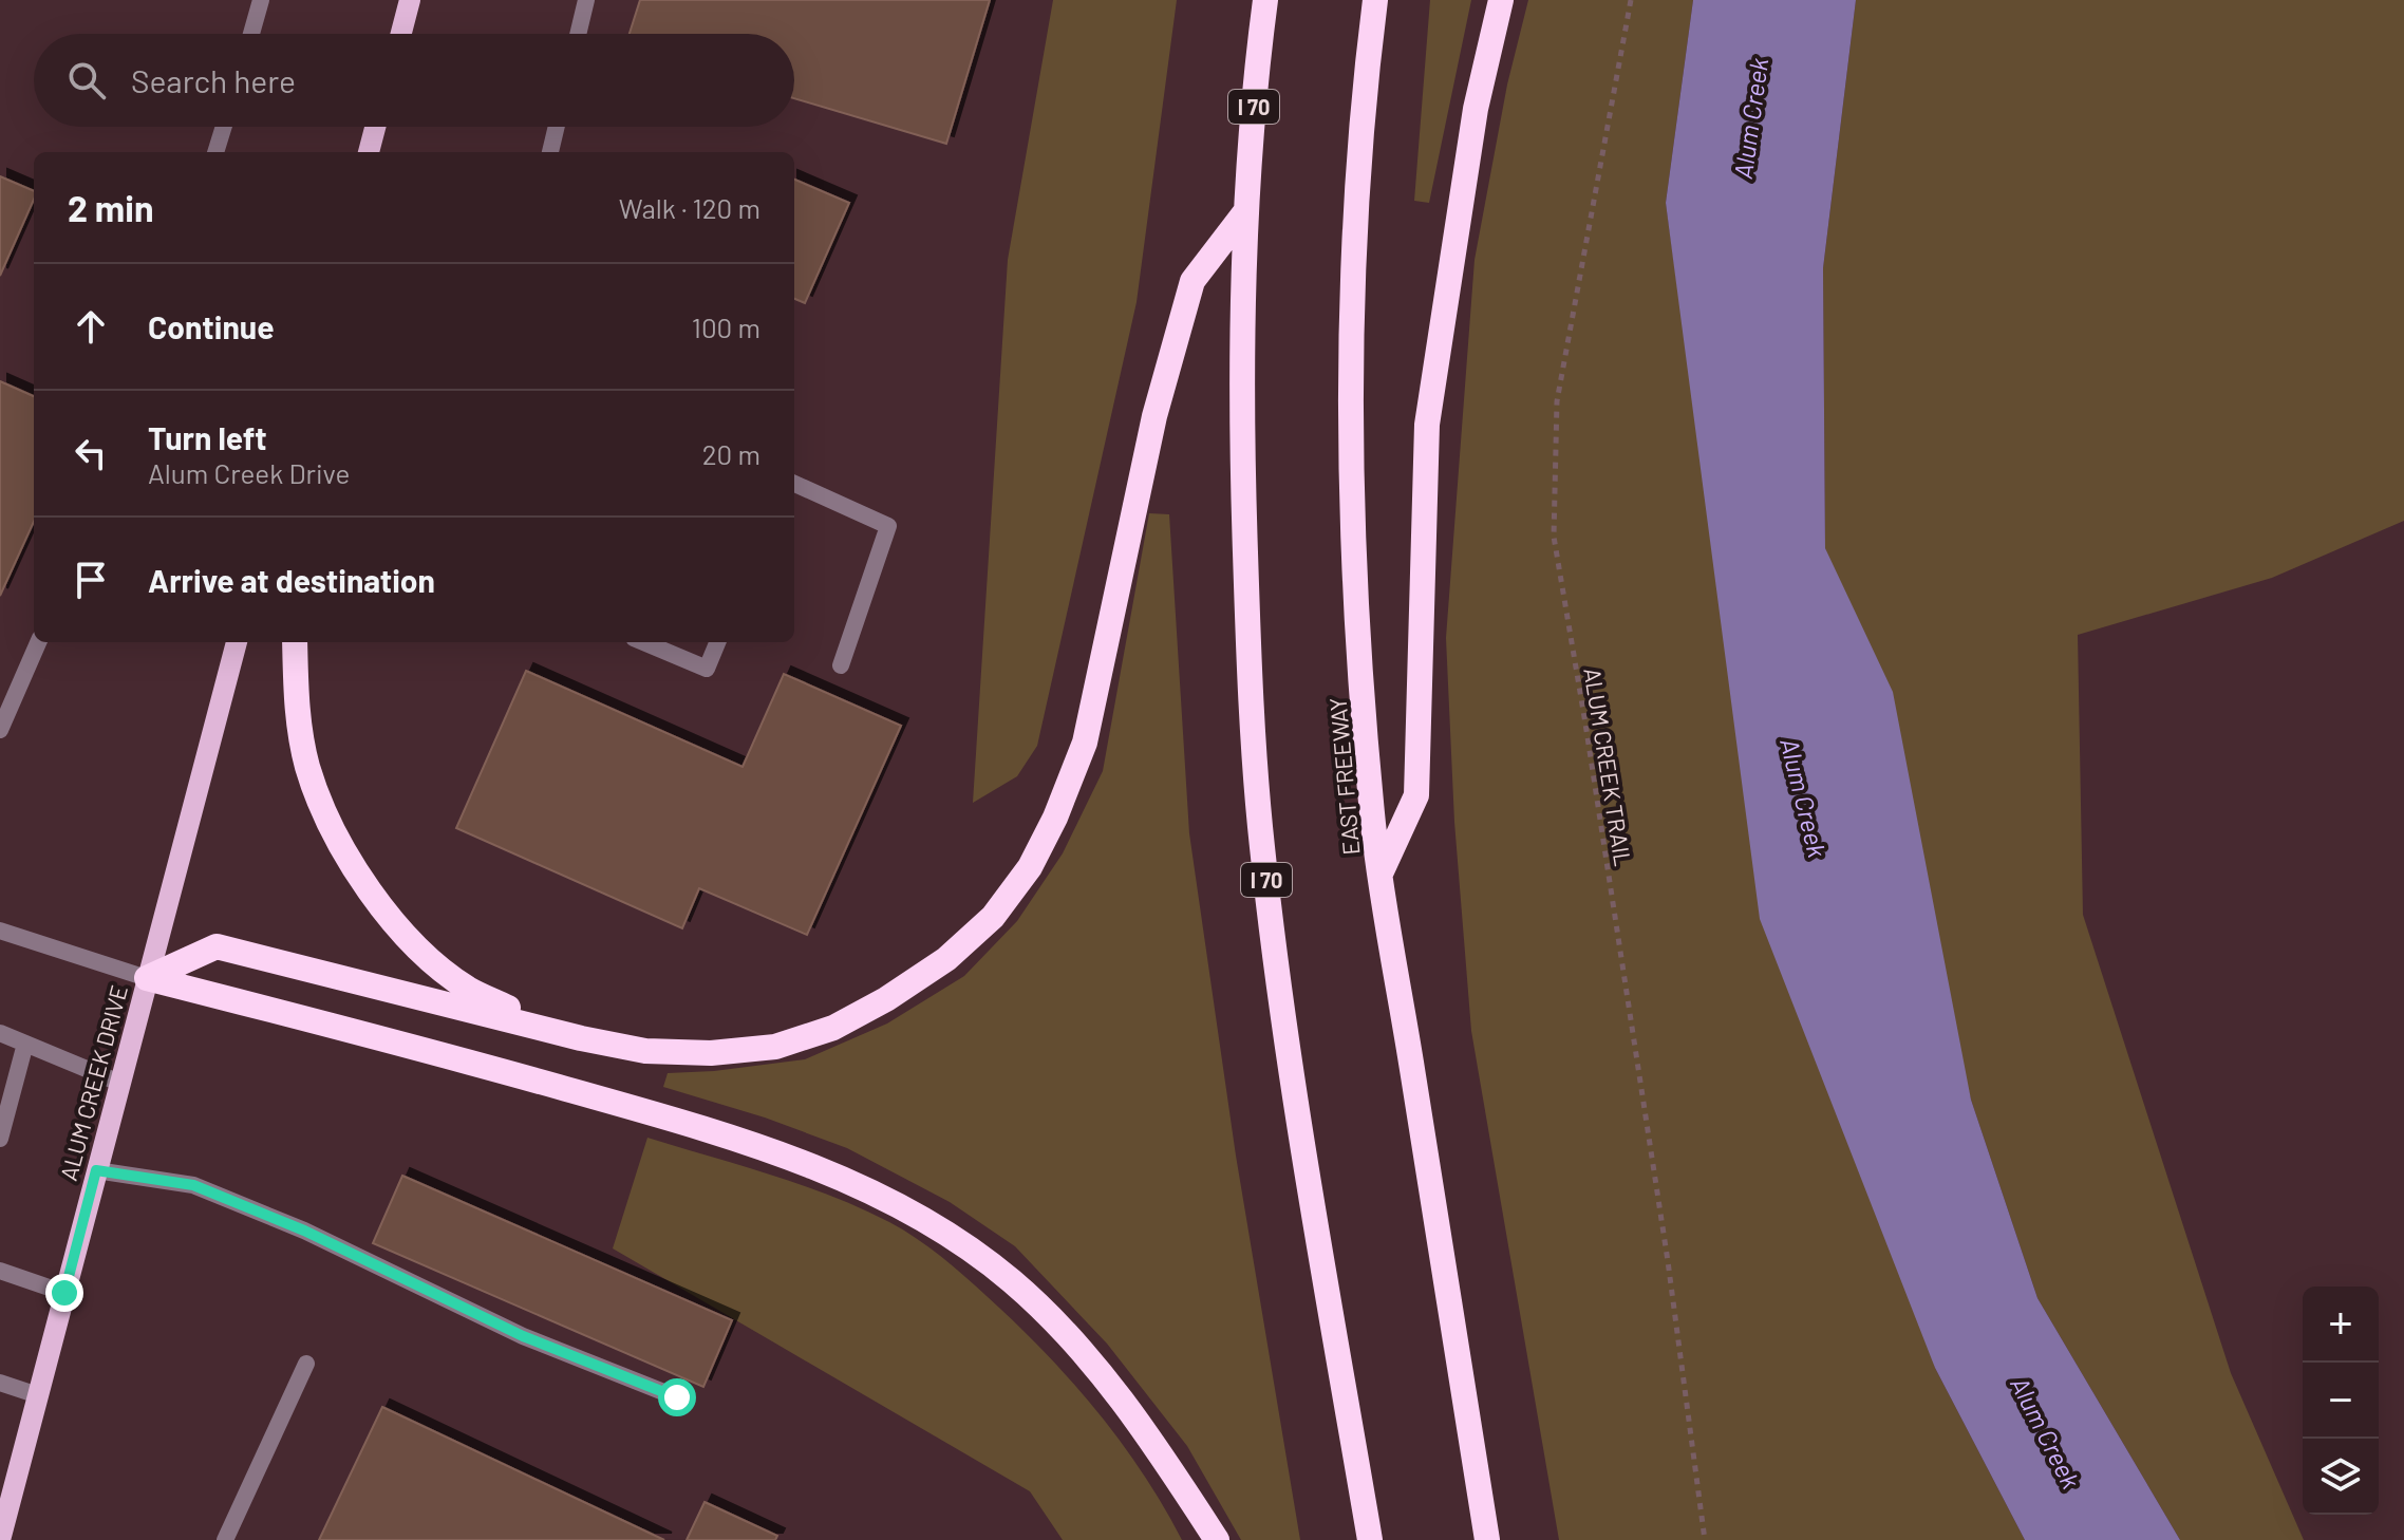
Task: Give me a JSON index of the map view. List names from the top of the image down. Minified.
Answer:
{"streets":{"highway":["I 70","EAST FREEWAY"],"main road":["ALUM CREEK DRIVE"],"path":["ALUM CREEK TRAIL"]},"water":["Alum Creek"],"page":{"search":"Search here","heading":["2 min","Walk · 120 m"],"list":[["Continue","100 m"],["Turn left","Alum Creek Drive","20 m"],"Arrive at destination"],"map_buttons":["+","−"]}}
